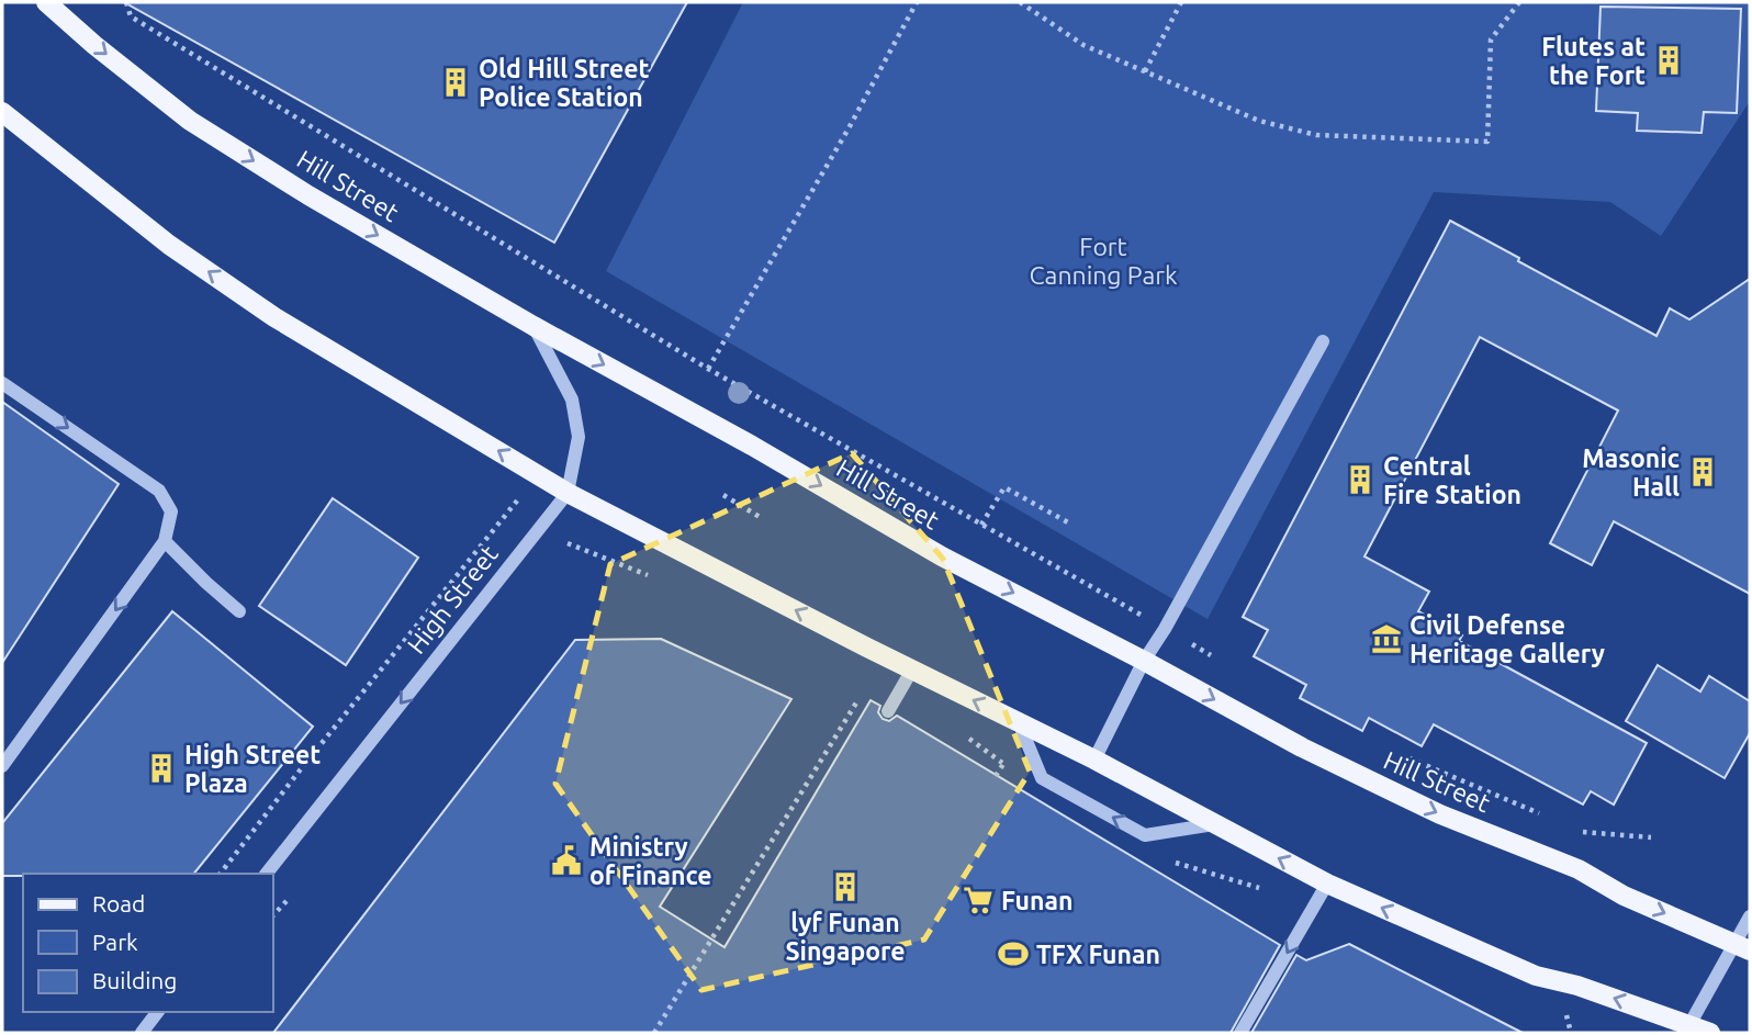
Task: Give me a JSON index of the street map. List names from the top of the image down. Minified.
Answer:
{"streets":{"main road":["Hill Street"],"street":["High Street"]},"crossings":[["Hill Street","High Street"]],"one_way":["High Street"],"parks":["Fort Canning Park"],"places":{"building":["Flutes at the Fort","Old Hill Street Police Station","Masonic Hall","Central Fire Station","High Street Plaza","lyf Funan Singapore"],"museum":["Civil Defense Heritage Gallery"],"public building":["Ministry of Finance"],"supermarket":["Funan"],"sports":["TFX Funan"]},"legend":["Road","Park","Building"]}
